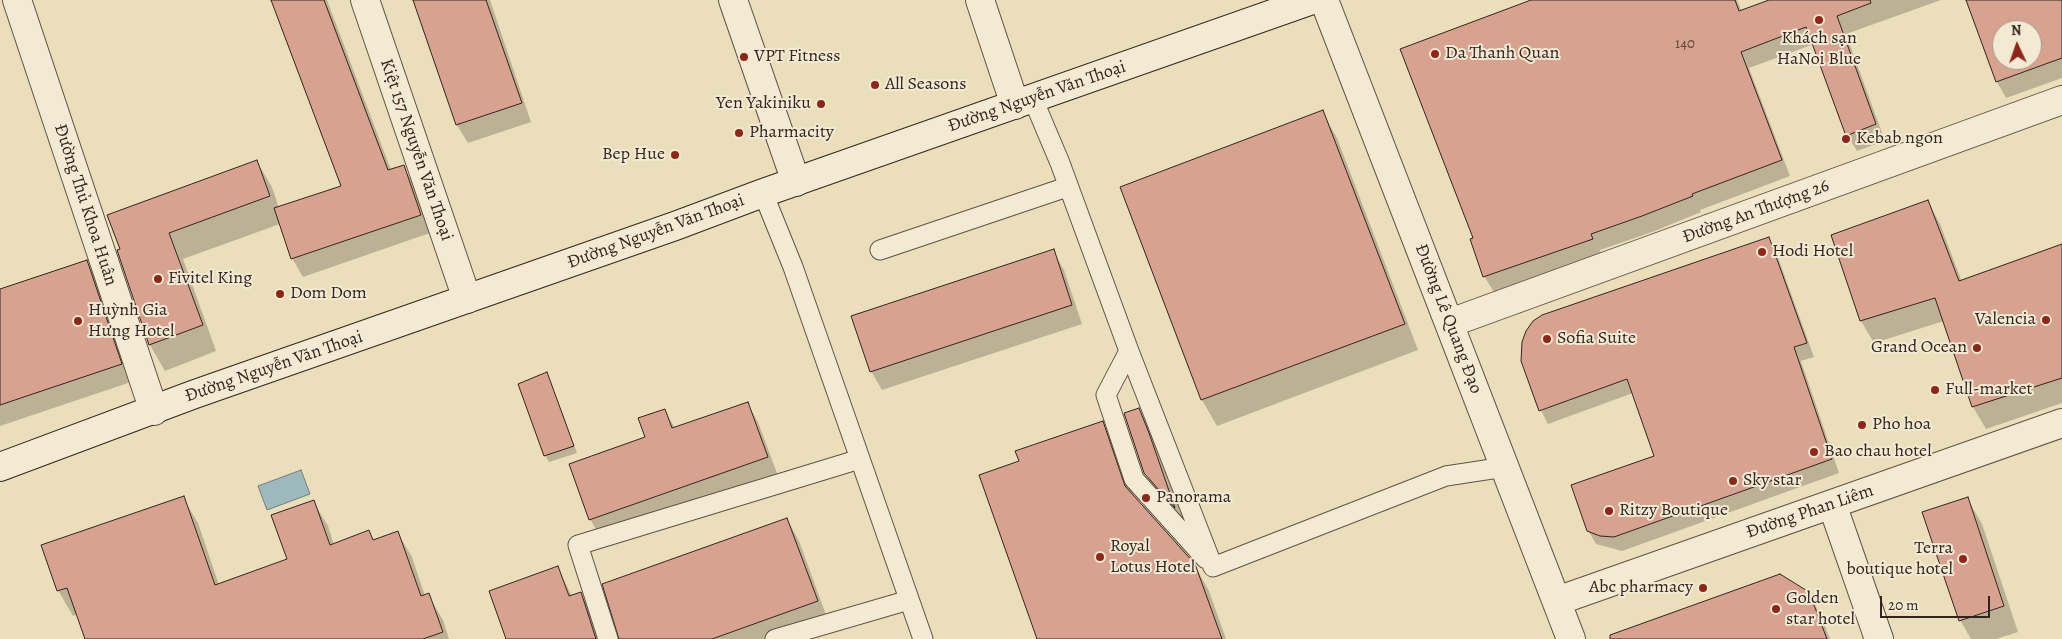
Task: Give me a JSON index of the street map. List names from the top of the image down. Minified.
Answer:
{"streets":{"street":["Đường Nguyễn Văn Thoại","Kiệt 157 Nguyễn Văn Thoại","Đường Thủ Khoa Huân","Đường An Thượng 26","Đường Lê Quang Đạo","Đường Phan Liêm"]},"crossings":[["Đường Nguyễn Văn Thoại","Kiệt 157 Nguyễn Văn Thoại"],["Đường Nguyễn Văn Thoại","Đường Thủ Khoa Huân"],["Đường An Thượng 26","Đường Lê Quang Đạo"],["Đường Lê Quang Đạo","Đường Phan Liêm"]],"places":["Khách sạn HaNoi Blue","Da Thanh Quan","VPT Fitness","All Seasons","Yen Yakiniku","Pharmacity","Kebab ngon","Bep Hue","Hodi Hotel","Fivitel King","Dom Dom","Valencia","Huỳnh Gia Hưng Hotel","Sofia Suite","Grand Ocean","Full-market","Pho hoa","Bao chau hotel","Sky star","Panorama","Ritzy Boutique","Royal Lotus Hotel","Terra boutique hotel","Abc pharmacy","Golden star hotel"],"house_numbers":["140"],"scale_bar":"20 m","north":"top"}
